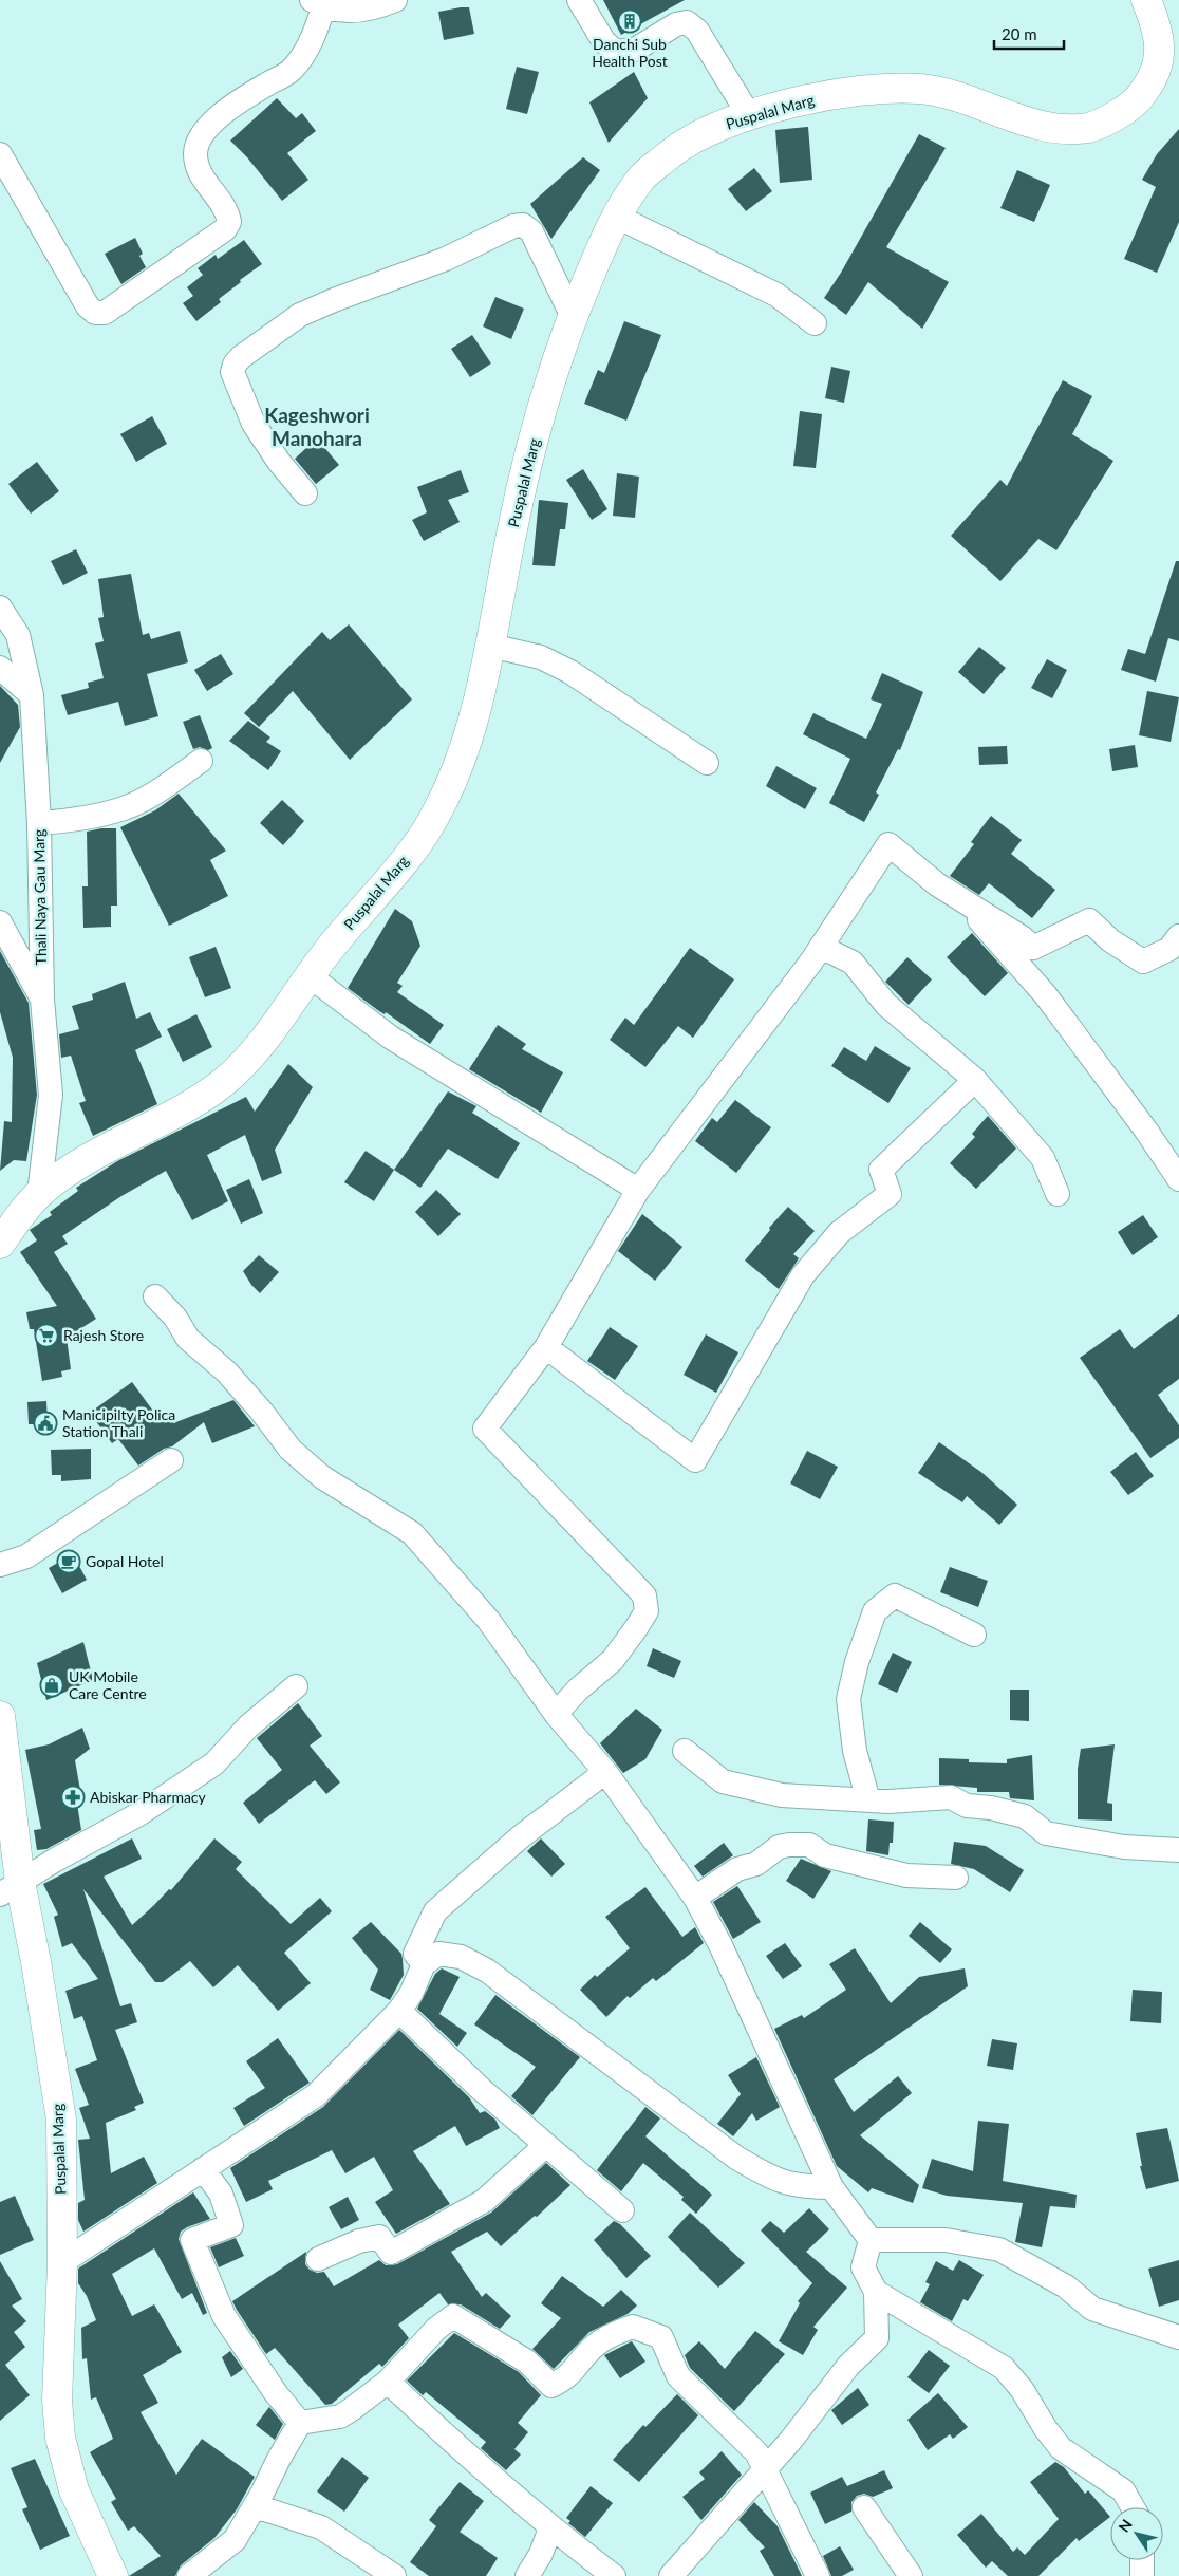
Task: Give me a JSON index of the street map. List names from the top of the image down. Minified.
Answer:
{"streets":{"main road":["Puspalal Marg"],"street":["Thali Naya Gau Marg"]},"crossings":[["Puspalal Marg","Thali Naya Gau Marg"]],"districts":["Kageshwori Manohara"],"places":{"building":["Danchi Sub Health Post"],"supermarket":["Rajesh Store"],"public building":["Manicipilty Polica Station Thali"],"cafe":["Gopal Hotel"],"shop":["UK Mobile Care Centre"],"pharmacy":["Abiskar Pharmacy"]},"scale_bar":"20 m","north":"top left"}
